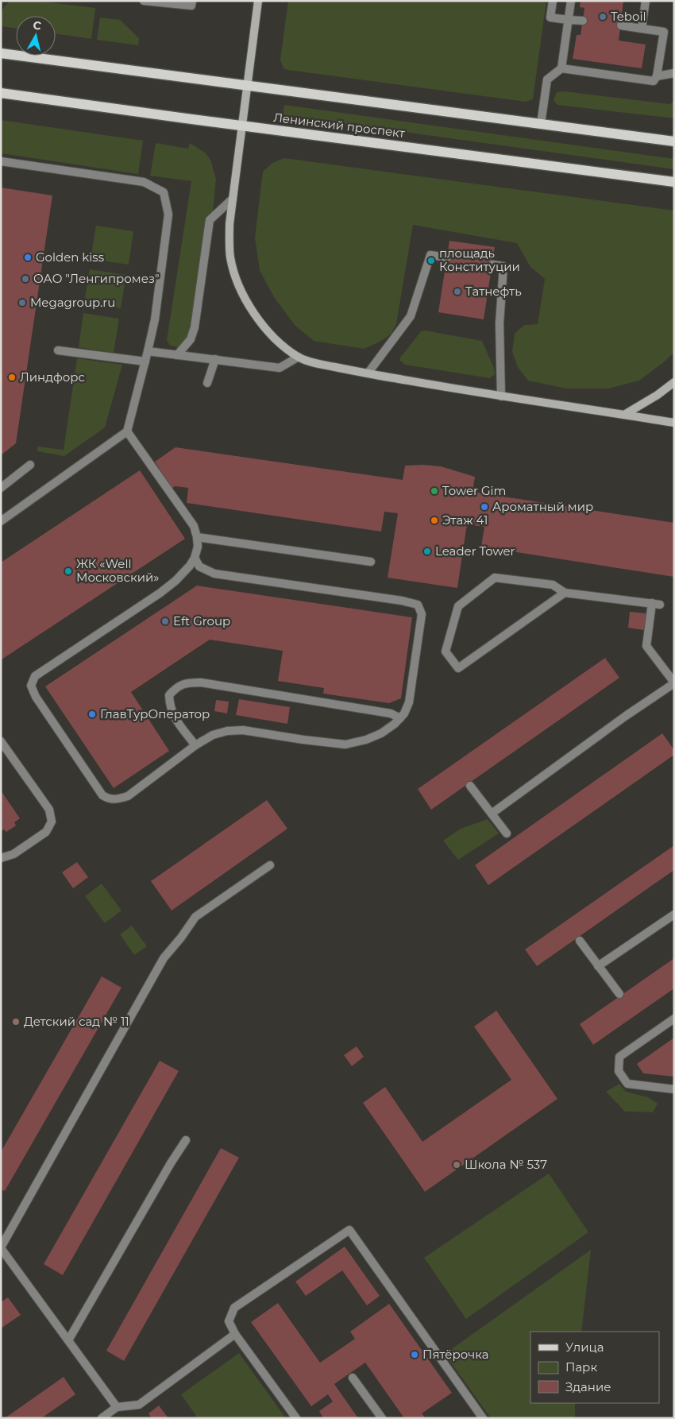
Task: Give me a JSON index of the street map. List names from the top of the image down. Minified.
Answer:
{"streets":{"main road":["Ленинский проспект"]},"places":["Teboil","Golden kiss","площадь Конституции","ОАО \"Ленгипромез\"","Татнефть","Megagroup.ru","Линдфорс","Tower Gim","Ароматный мир","Этаж 41","Leader Tower","ЖК «Well Московский»","Eft Group","ГлавТурОператор","Детский сад № 11","Школа № 537","Пятёрочка"],"legend":["Улица","Парк","Здание"],"north":"top"}
